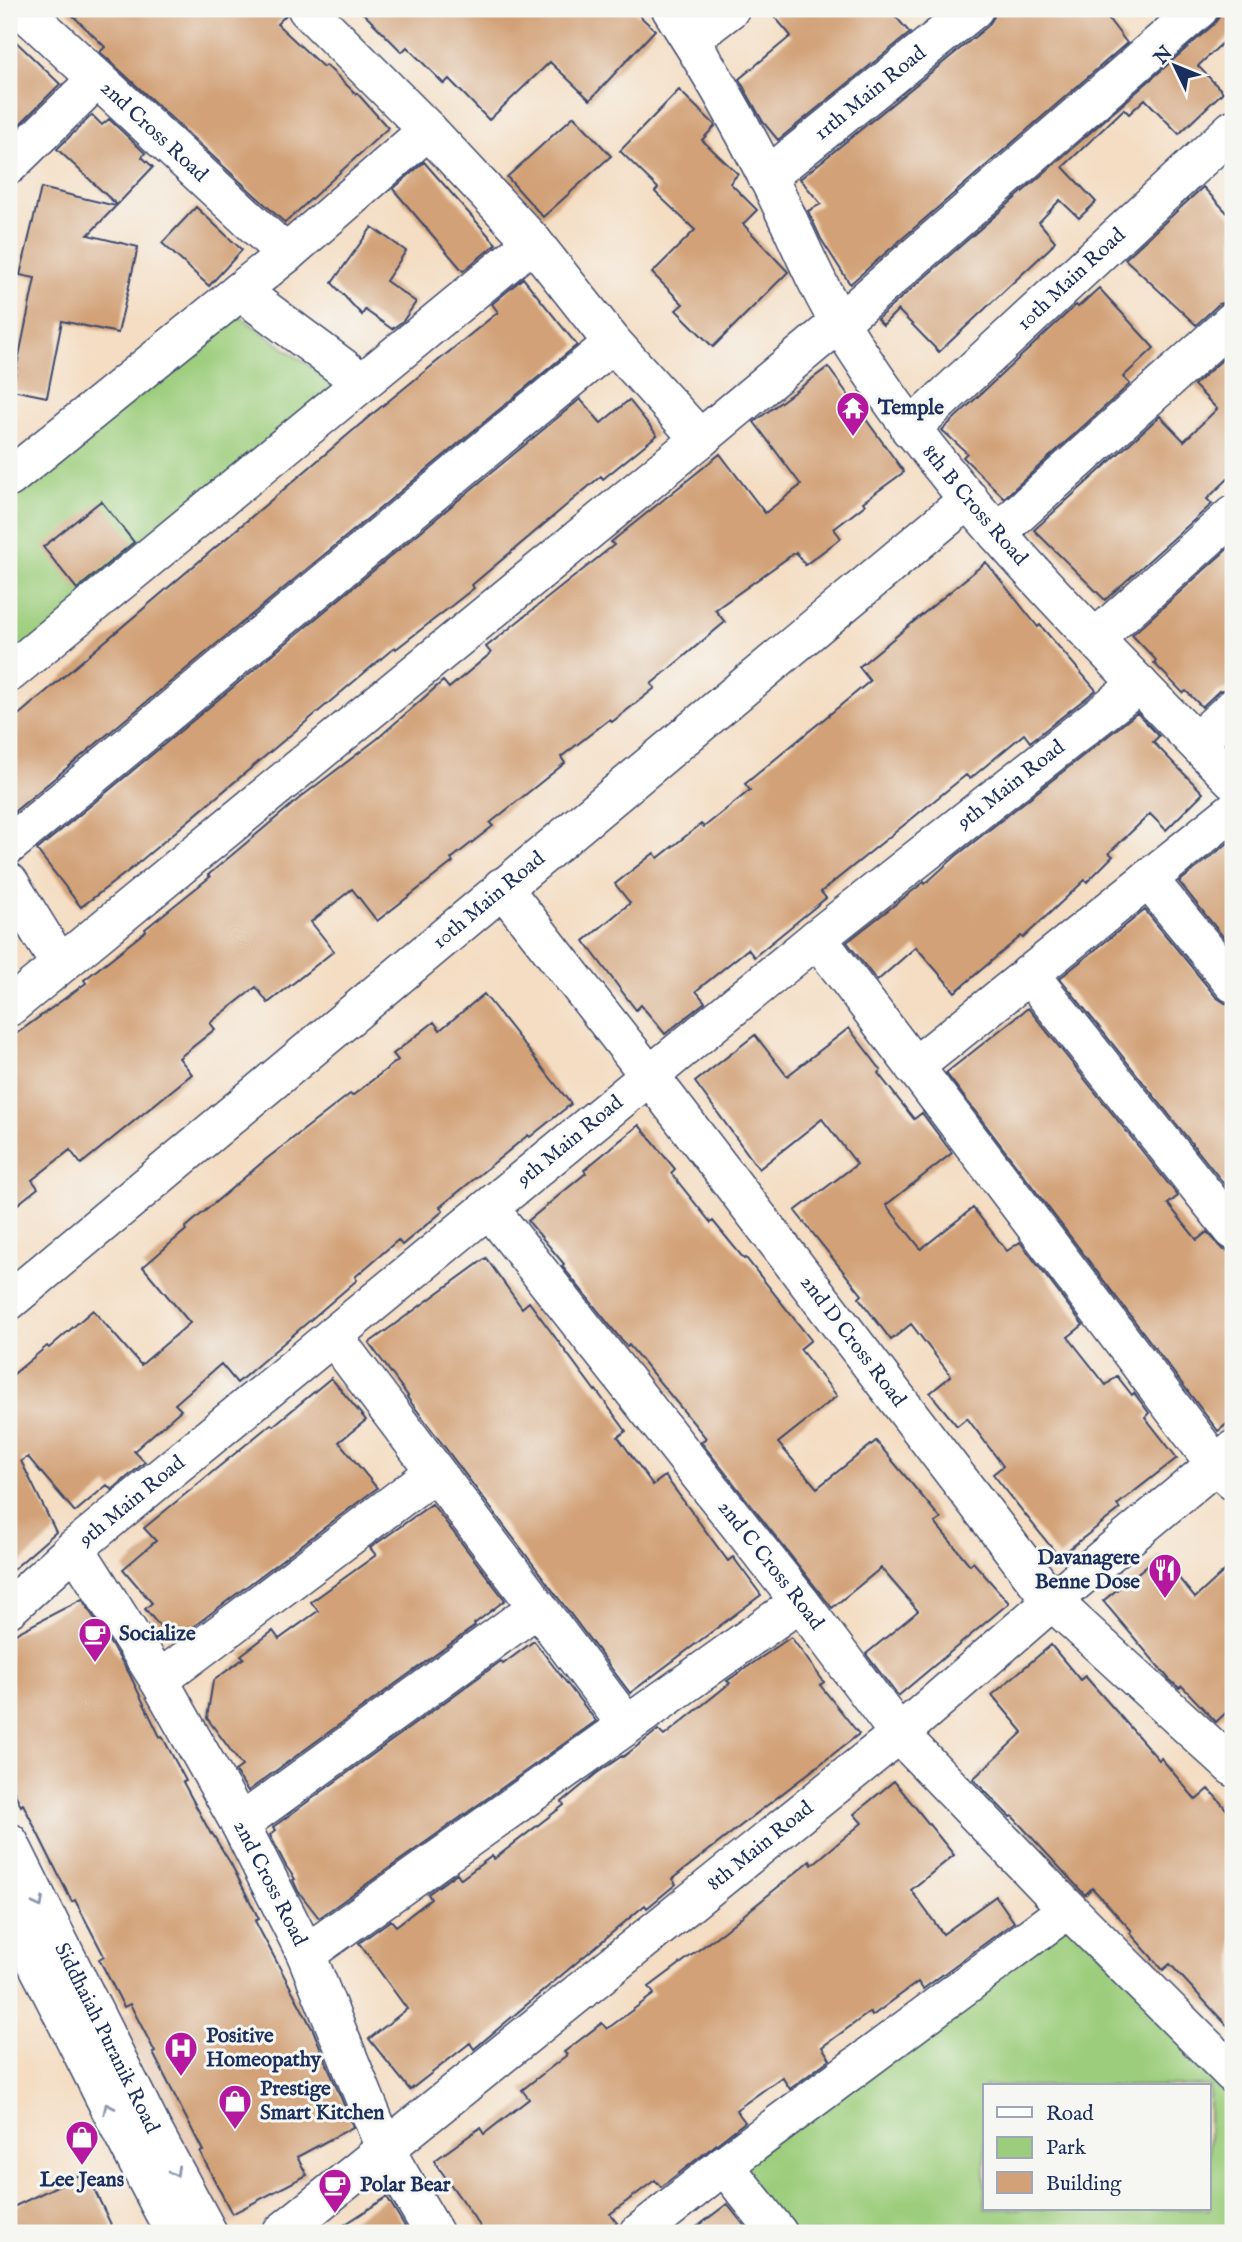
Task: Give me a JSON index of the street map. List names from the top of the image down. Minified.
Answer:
{"streets":{"street":["11th Main Road","2nd Cross Road","10th Main Road","8th B Cross Road","9th Main Road","2nd D Cross Road","2nd C Cross Road","8th Main Road","Siddhaiah Puranik Road"]},"crossings":[["11th Main Road","8th B Cross Road"],["2nd Cross Road","9th Main Road"],["2nd Cross Road","8th Main Road"],["10th Main Road","8th B Cross Road"],["10th Main Road","2nd D Cross Road"],["8th B Cross Road","9th Main Road"],["9th Main Road","2nd D Cross Road"],["9th Main Road","2nd C Cross Road"],["2nd D Cross Road","8th Main Road"],["2nd C Cross Road","8th Main Road"]],"places":{"temple":["Temple"],"restaurant":["Davanagere Benne Dose"],"cafe":["Socialize","Polar Bear"],"hospital":["Positive Homeopathy"],"shop":["Prestige Smart Kitchen","Lee Jeans"]},"legend":["Road","Park","Building"],"north":"top left"}
